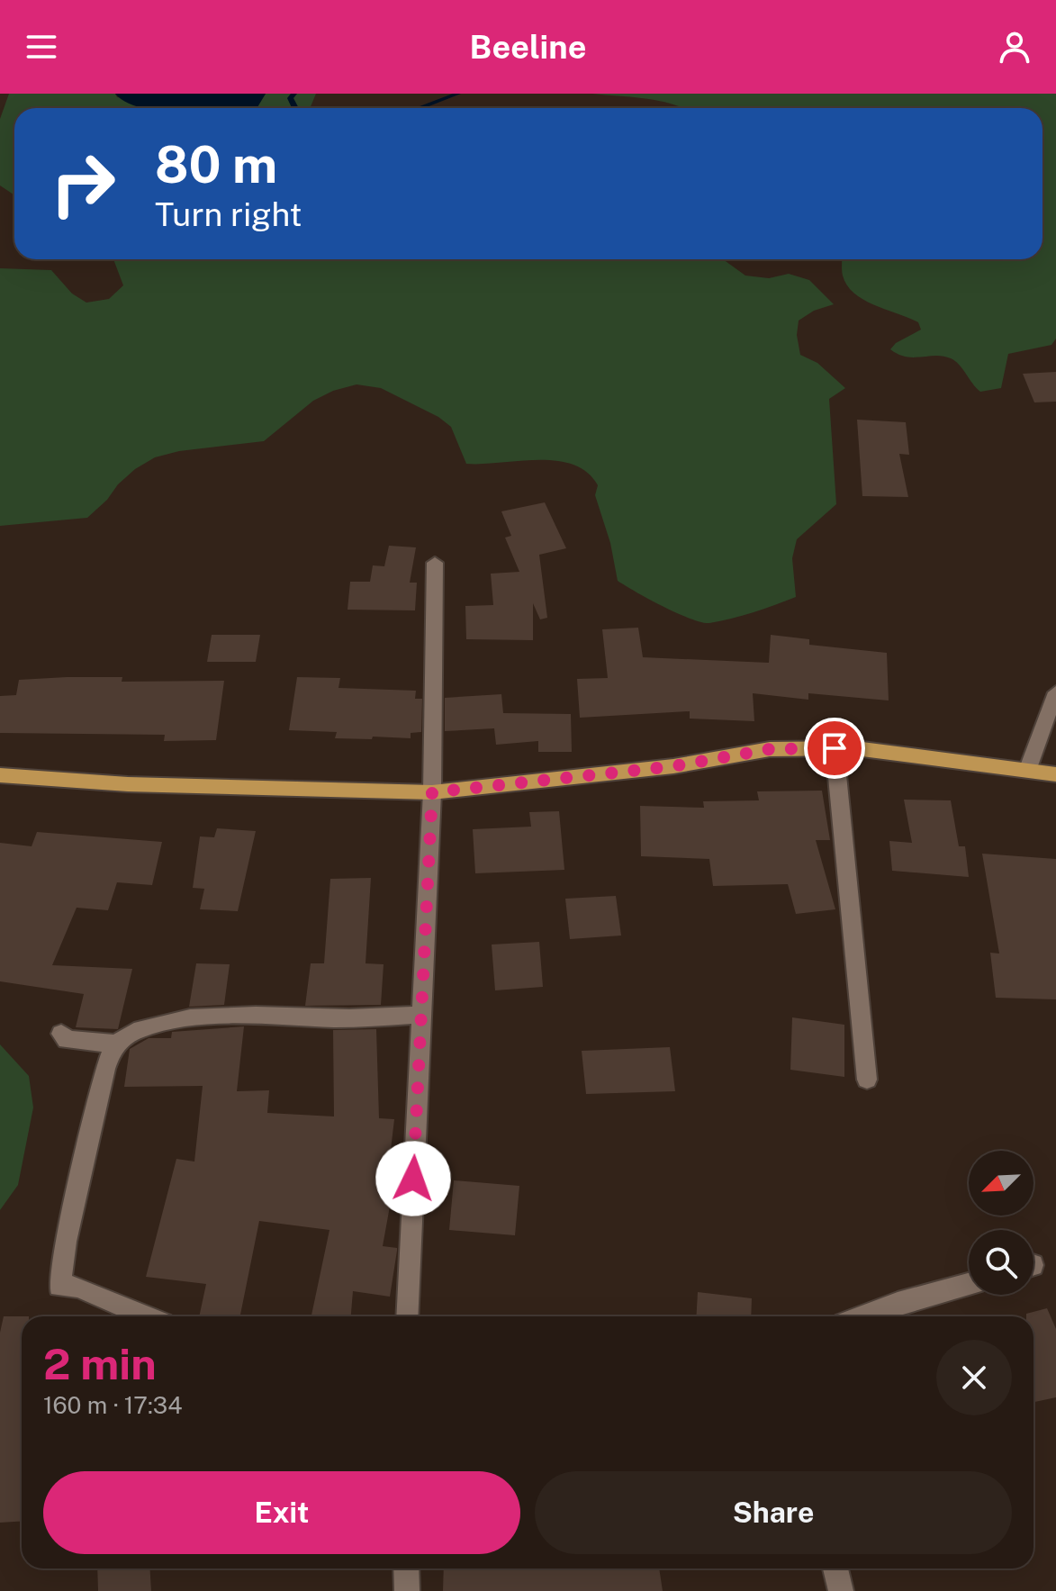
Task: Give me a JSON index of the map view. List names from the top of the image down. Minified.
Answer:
{"north":"bottom left","page":{"header":"Beeline","turn":["80 m","Turn right"],"heading":["2 min","160 m · 17:34"],"buttons":["Exit","Share"]}}
